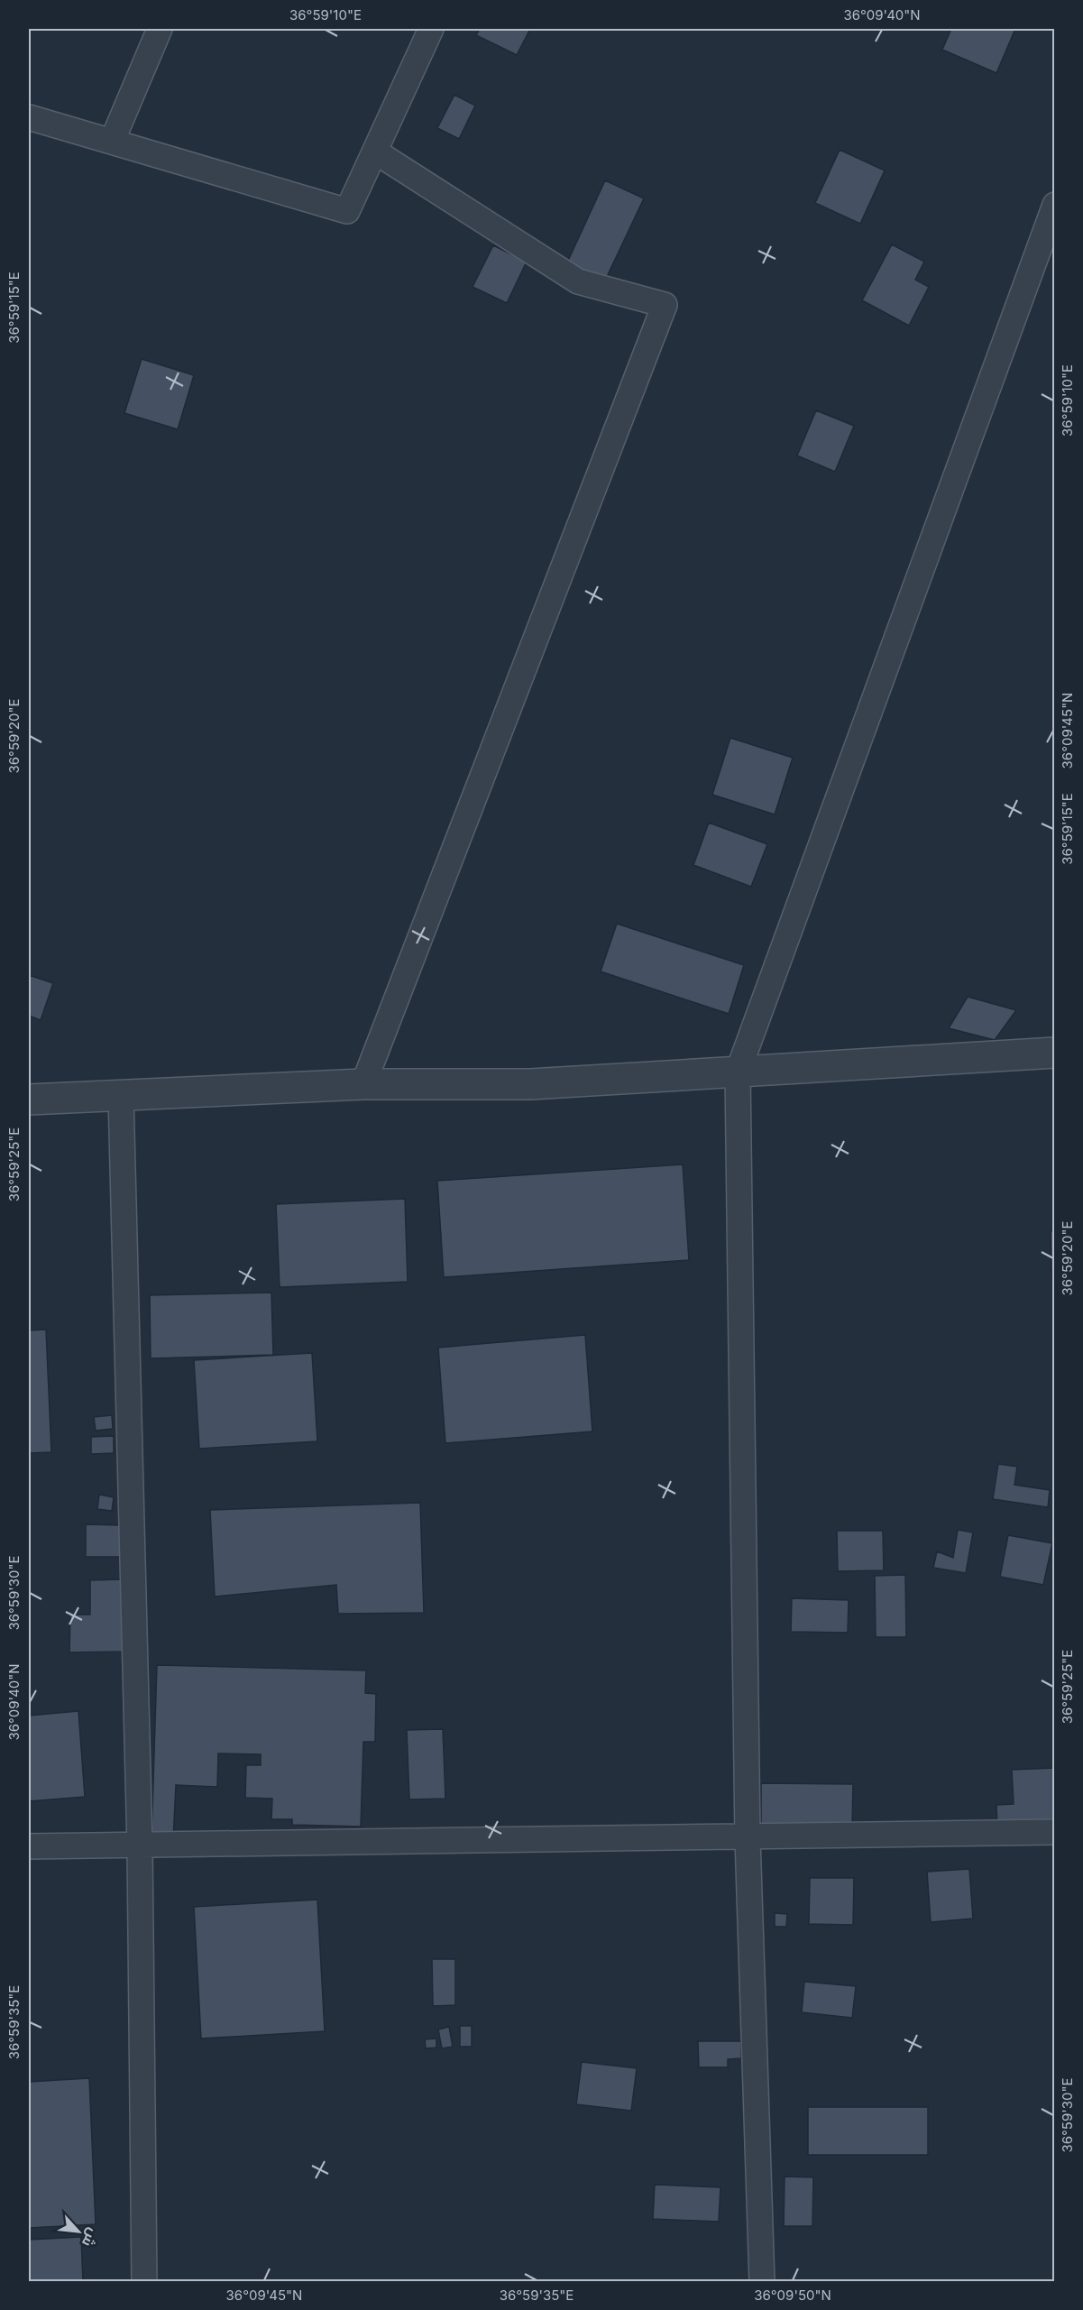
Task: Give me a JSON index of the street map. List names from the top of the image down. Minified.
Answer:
{"north":"bottom right","coordinates":["36°59'10\"E","36°09'40\"N","36°59'15\"E","36°09'45\"N","36°59'20\"E","36°59'25\"E","36°59'30\"E","36°59'35\"E","36°09'50\"N"]}
